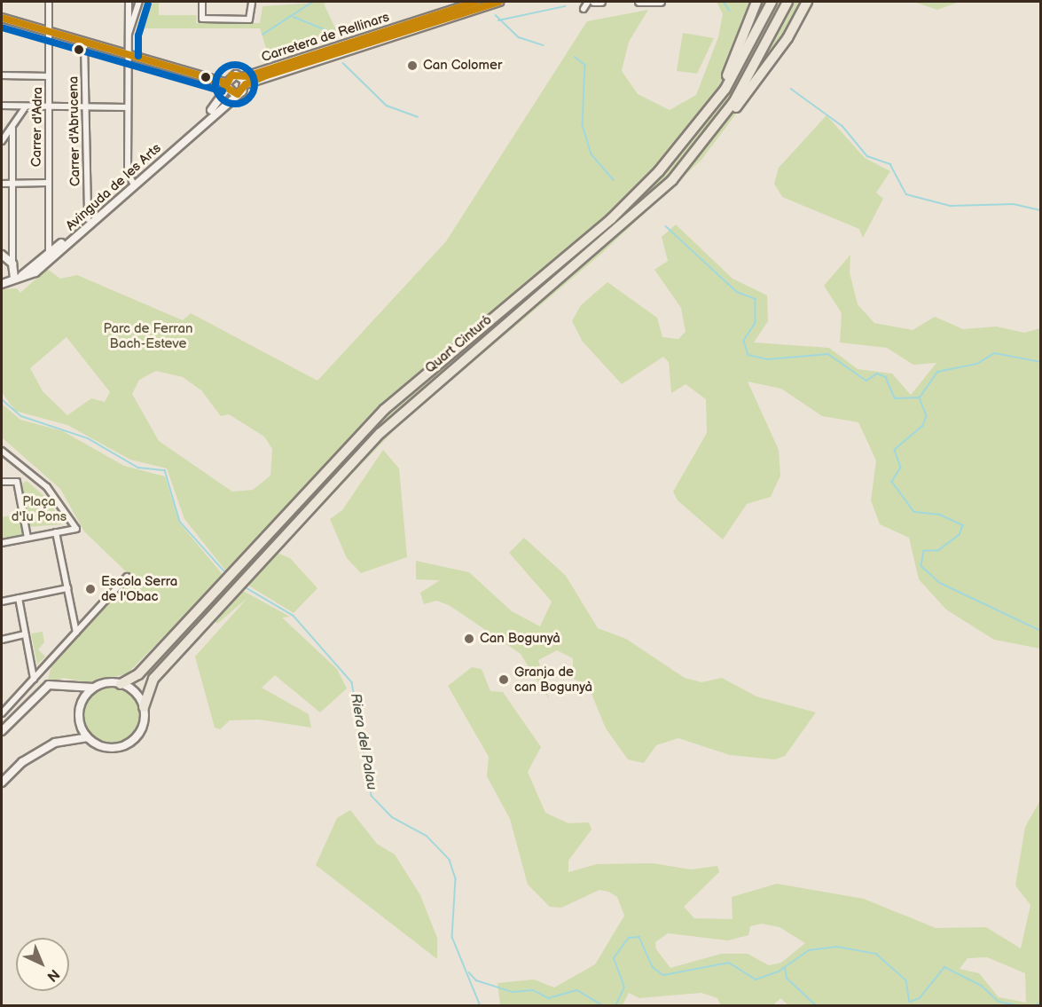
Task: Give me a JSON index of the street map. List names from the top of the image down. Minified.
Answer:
{"streets":{"highway":["Quart Cinturó"],"main road":["Carretera de Rellinars","Avinguda de les Arts"],"street":["Carrer d'Adra","Carrer d'Abrucena"]},"crossings":[["Carretera de Rellinars","Avinguda de les Arts"],["Carrer d'Adra","Avinguda de les Arts"],["Carrer d'Abrucena","Avinguda de les Arts"]],"water":["Riera del Palau"],"parks":["Parc de Ferran Bach-Esteve","Plaça d'Iu Pons"],"places":["Can Colomer","Escola Serra de l'Obac","Can Bogunyà","Granja de can Bogunyà"],"north":"bottom right"}
